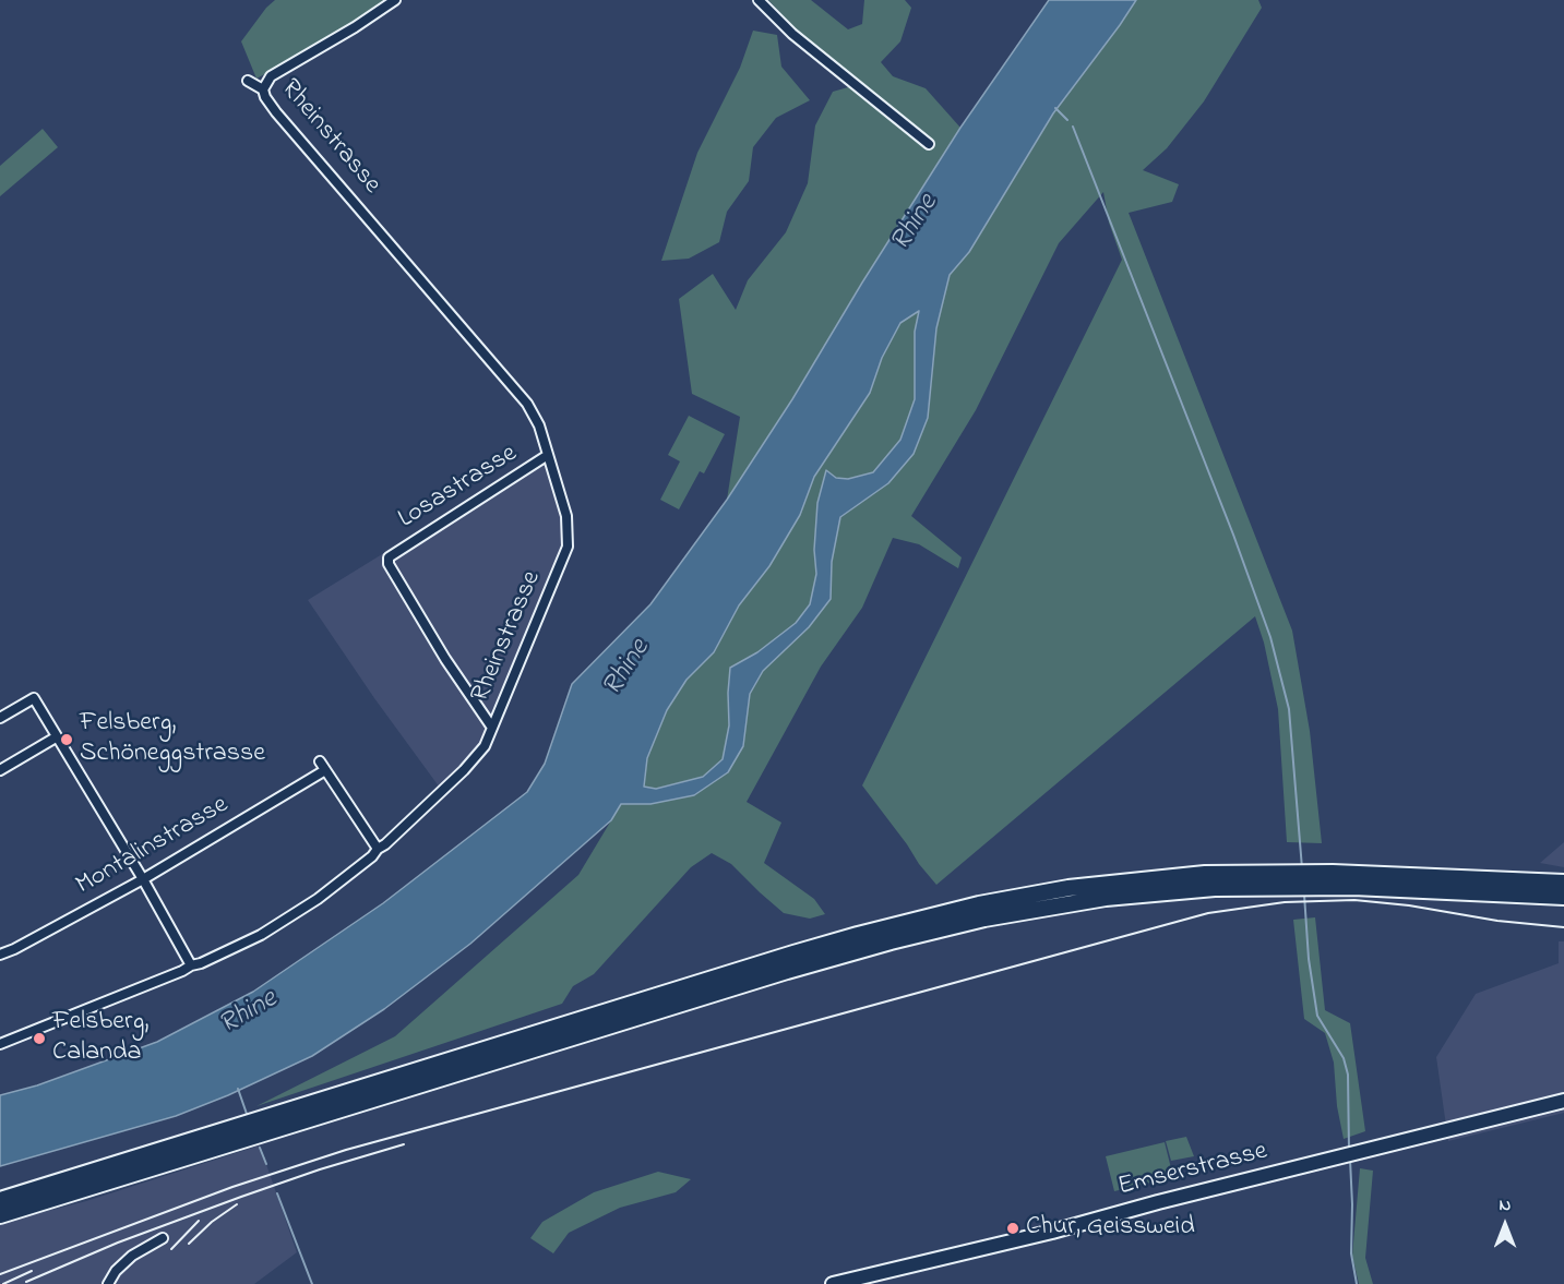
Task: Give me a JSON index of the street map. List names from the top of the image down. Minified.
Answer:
{"streets":{"main road":["Emserstrasse"],"street":["Rheinstrasse","Losastrasse","Montalinstrasse"]},"crossings":[["Rheinstrasse","Losastrasse"],["Rheinstrasse","Montalinstrasse"]],"water":["Rhine"],"places":["Felsberg, Schöneggstrasse","Felsberg, Calanda","Chur, Geissweid"],"north":"top"}
